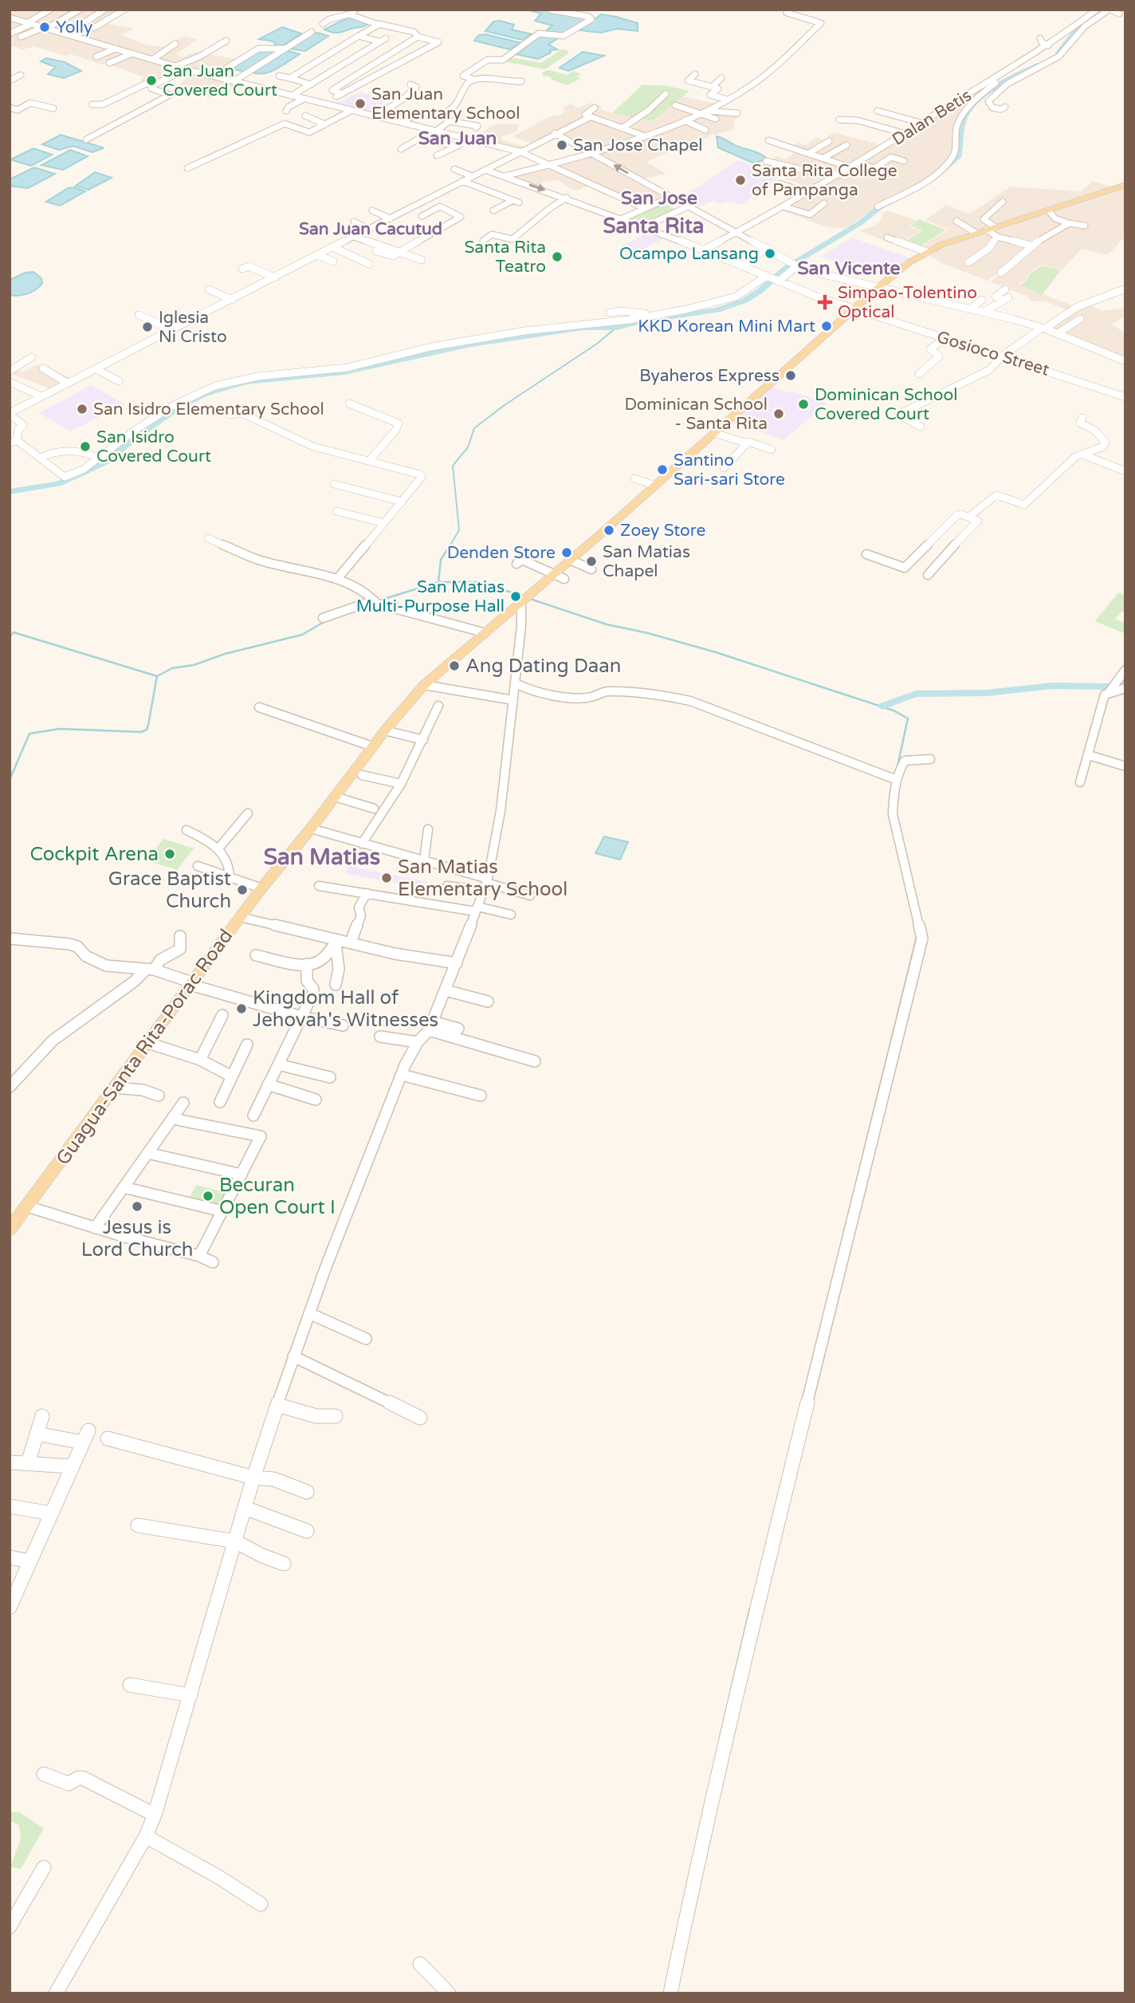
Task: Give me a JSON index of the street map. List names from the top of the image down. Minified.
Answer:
{"streets":{"main road":["Guagua-Santa Rita-Porac Road"],"street":["Dalan Betis","Gosioco Street"]},"crossings":[["Dalan Betis","Gosioco Street"],["Gosioco Street","Guagua-Santa Rita-Porac Road"]],"districts":["San Juan","San Jose","Santa Rita","San Juan Cacutud","San Vicente","San Matias"],"places":{"other":["Yolly","San Juan Covered Court","San Juan Elementary School","San Jose Chapel","Santa Rita College of Pampanga","Ocampo Lansang","Santa Rita Teatro","KKD Korean Mini Mart","Iglesia Ni Cristo","Byaheros Express","Dominican School Covered Court","San Isidro Elementary School","Dominican School - Santa Rita","San Isidro Covered Court","Santino Sari-sari Store","Zoey Store","Denden Store","San Matias Chapel","San Matias Multi-Purpose Hall","Ang Dating Daan","Cockpit Arena","San Matias Elementary School","Grace Baptist Church","Kingdom Hall of Jehovah's Witnesses","Becuran Open Court I","Jesus is Lord Church"],"health":["Simpao-Tolentino Optical"]}}
